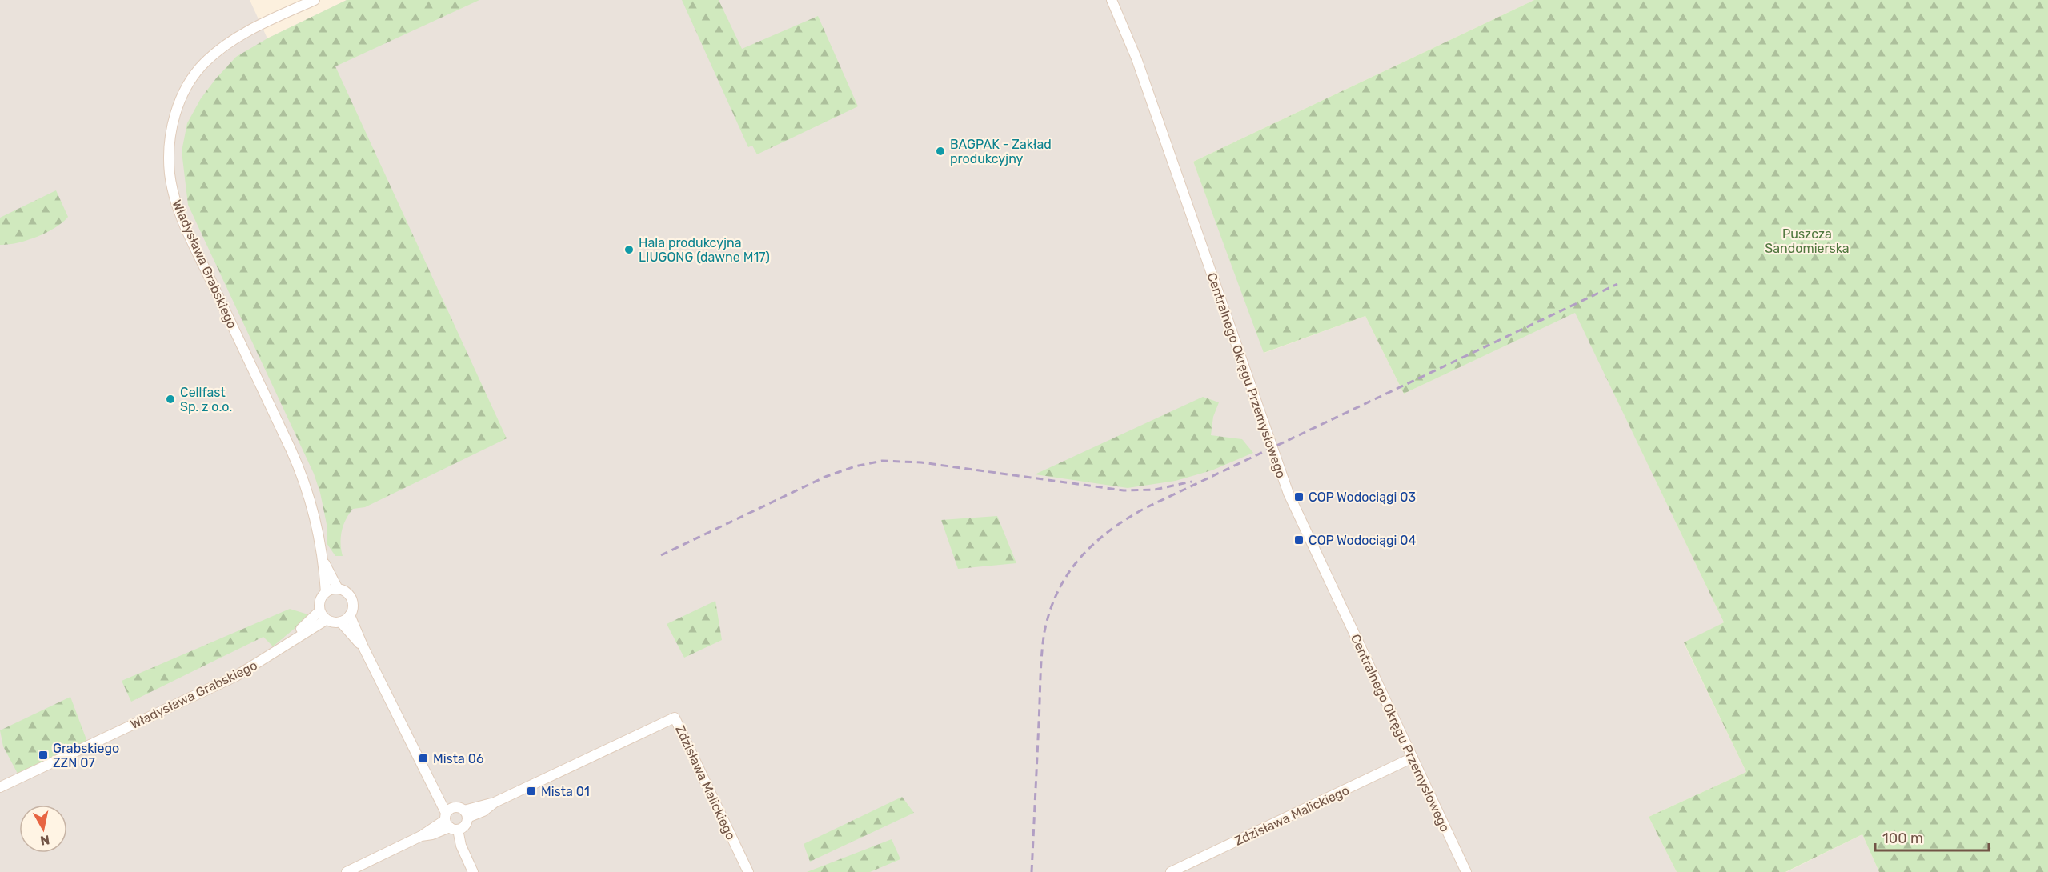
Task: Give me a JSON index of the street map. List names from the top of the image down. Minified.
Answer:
{"streets":{"street":["Władysława Grabskiego","Centralnego Okręgu Przemysłowego","Zdzisława Malickiego"]},"crossings":[["Centralnego Okręgu Przemysłowego","Zdzisława Malickiego"]],"parks":["Puszcza Sandomierska"],"places":{"other":["BAGPAK - Zakład produkcyjny","Hala produkcyjna LIUGONG (dawne M17)","Cellfast Sp. z o.o."],"transit":["COP Wodociągi 03","COP Wodociągi 04","Grabskiego ZZN 07","Mista 06","Mista 01"]},"scale_bar":"100 m","north":"bottom"}
